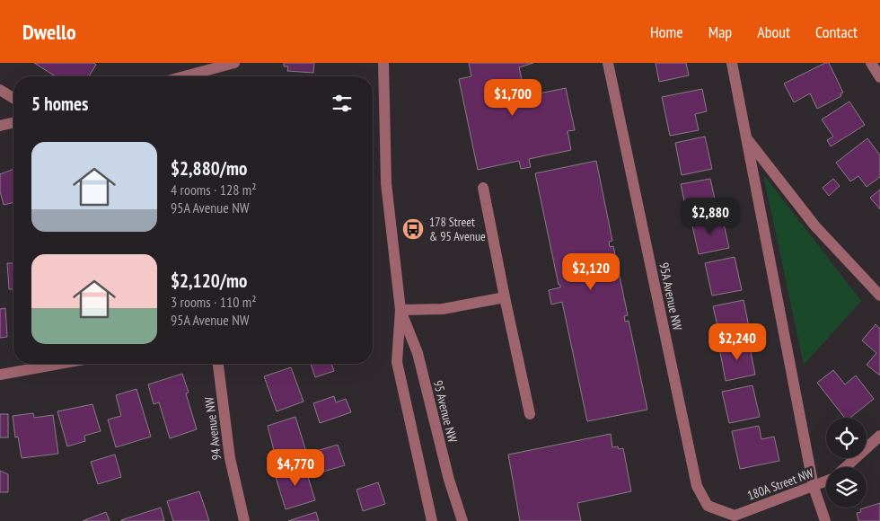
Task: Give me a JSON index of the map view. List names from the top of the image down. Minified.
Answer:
{"streets":{"street":["95A Avenue NW","95 Avenue NW","94 Avenue NW","180A Street NW"]},"crossings":[["95A Avenue NW","180A Street NW"]],"places":{"bus stop":["178 Street & 95 Avenue"]},"page":{"header":"Dwello","nav":["Home","Map","About","Contact"],"heading":"5 homes","price":["$1,700","$2,880","$2,120","$2,240","$4,770"],"list":[{"name":"$2,880/mo","note":"4 rooms · 128 m² · 95A Avenue NW"},{"name":"$2,120/mo","note":"3 rooms · 110 m² · 95A Avenue NW"}]}}
